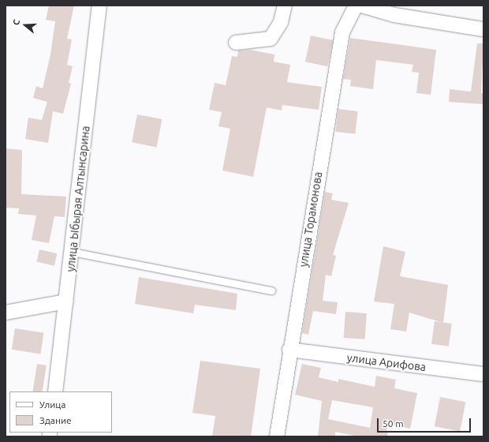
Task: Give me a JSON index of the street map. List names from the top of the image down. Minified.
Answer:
{"streets":{"street":["улица Ыбырая Алтынсарина","улица Торамонова","улица Арифова"]},"crossings":[["улица Торамонова","улица Арифова"]],"legend":["Улица","Здание"],"scale_bar":"50 m","north":"left"}
